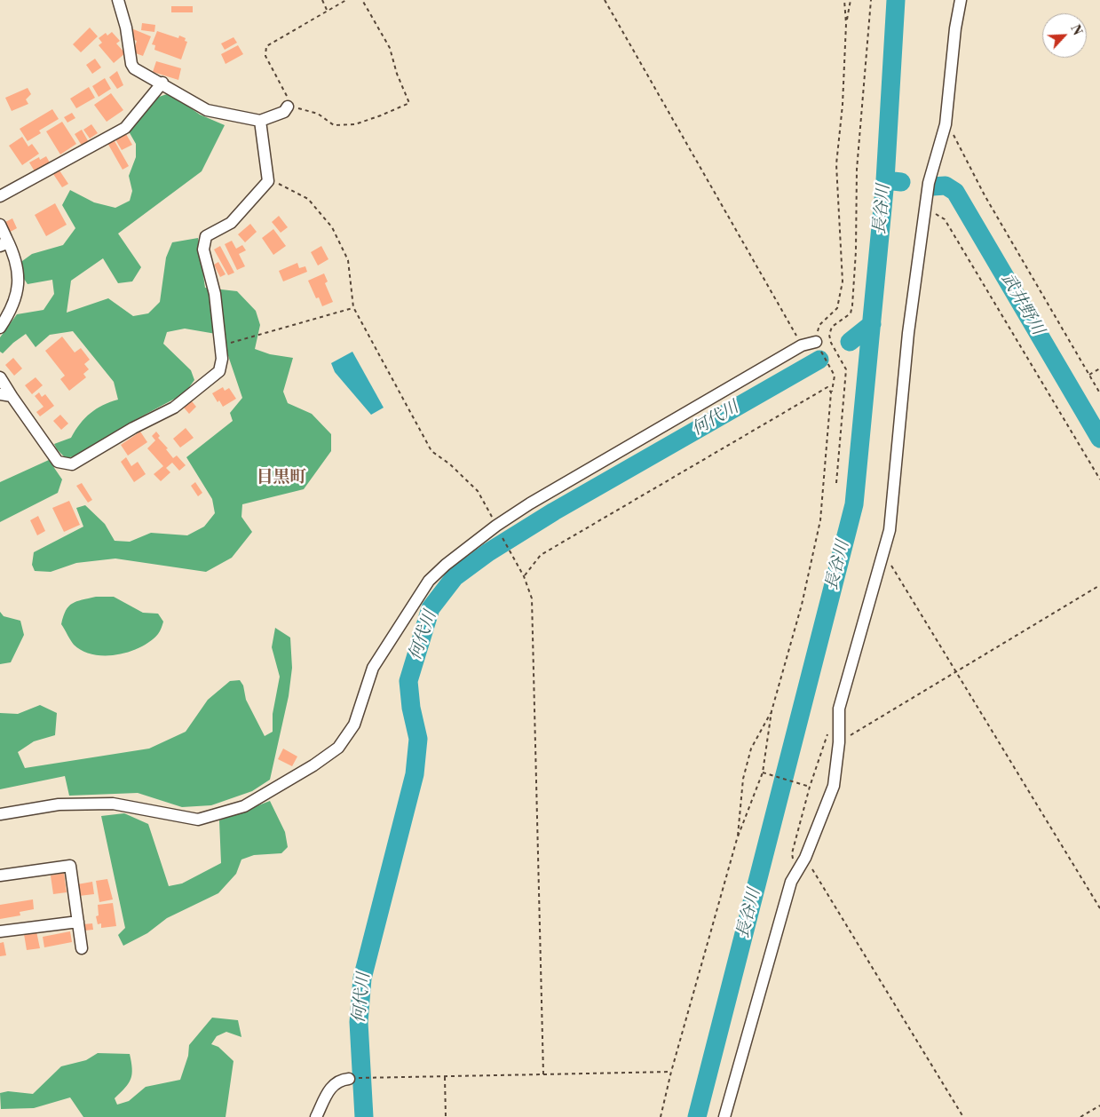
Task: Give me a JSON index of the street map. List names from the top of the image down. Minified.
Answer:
{"districts":["目黒町"],"water":["長谷川","武井野川","何代川"],"north":"top right"}
